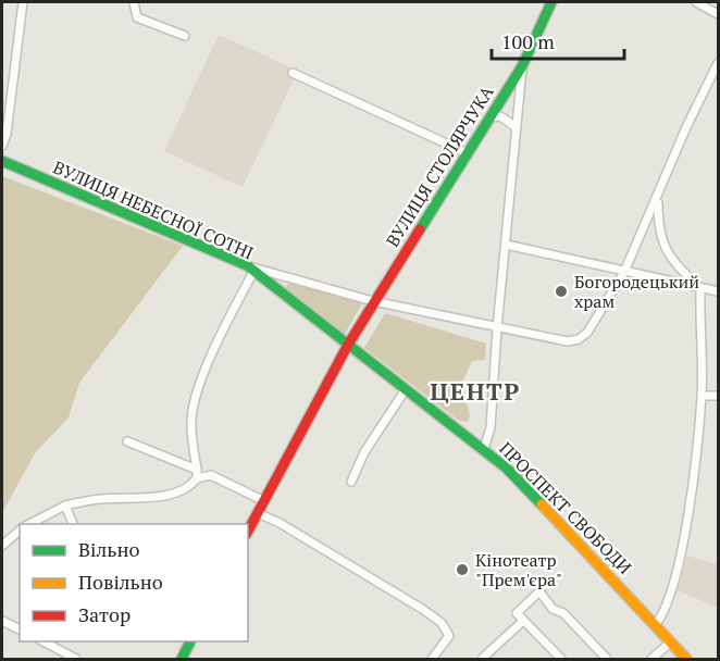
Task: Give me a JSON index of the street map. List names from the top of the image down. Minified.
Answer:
{"streets":{"main road":["ВУЛИЦЯ СТОЛЯРЧУКА","ВУЛИЦЯ НЕБЕСНОЇ СОТНІ","ПРОСПЕКТ СВОБОДИ"]},"crossings":[["ВУЛИЦЯ СТОЛЯРЧУКА","ВУЛИЦЯ НЕБЕСНОЇ СОТНІ"],["ВУЛИЦЯ СТОЛЯРЧУКА","ПРОСПЕКТ СВОБОДИ"],["ВУЛИЦЯ НЕБЕСНОЇ СОТНІ","ПРОСПЕКТ СВОБОДИ"]],"districts":["ЦЕНТР"],"places":["Богородецький храм","Кінотеатр \"Прем'єра\""],"legend":["Вільно","Повільно","Затор"],"scale_bar":"100 m"}
